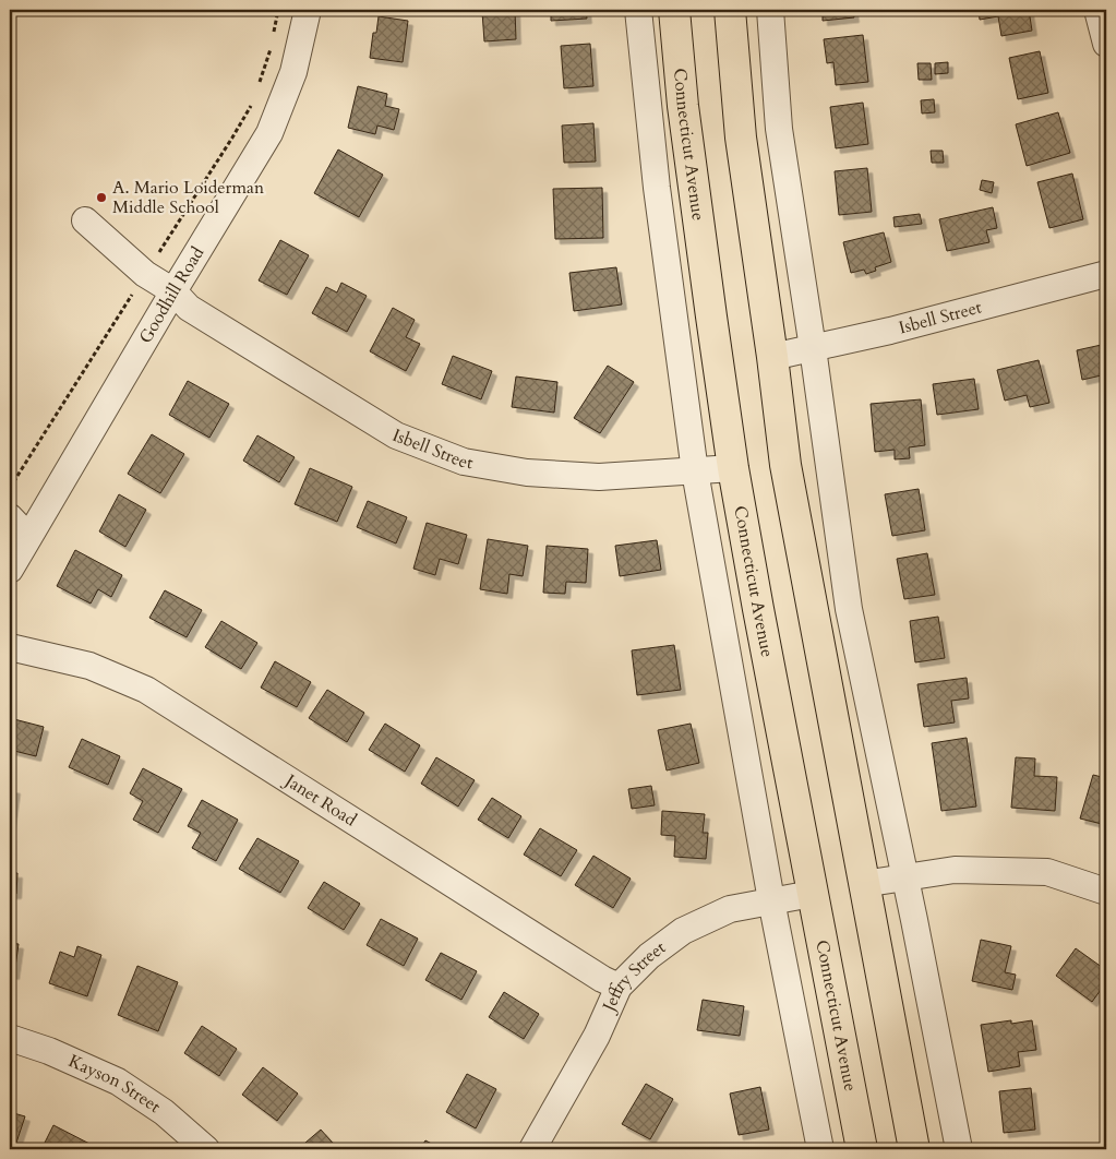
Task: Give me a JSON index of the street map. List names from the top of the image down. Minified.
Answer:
{"streets":{"main road":["Connecticut Avenue"],"street":["Goodhill Road","Isbell Street","Janet Road","Jeffry Street","Kayson Street"]},"crossings":[["Connecticut Avenue","Isbell Street"],["Connecticut Avenue","Jeffry Street"],["Goodhill Road","Isbell Street"],["Janet Road","Jeffry Street"]],"places":["A. Mario Loiderman Middle School"]}
